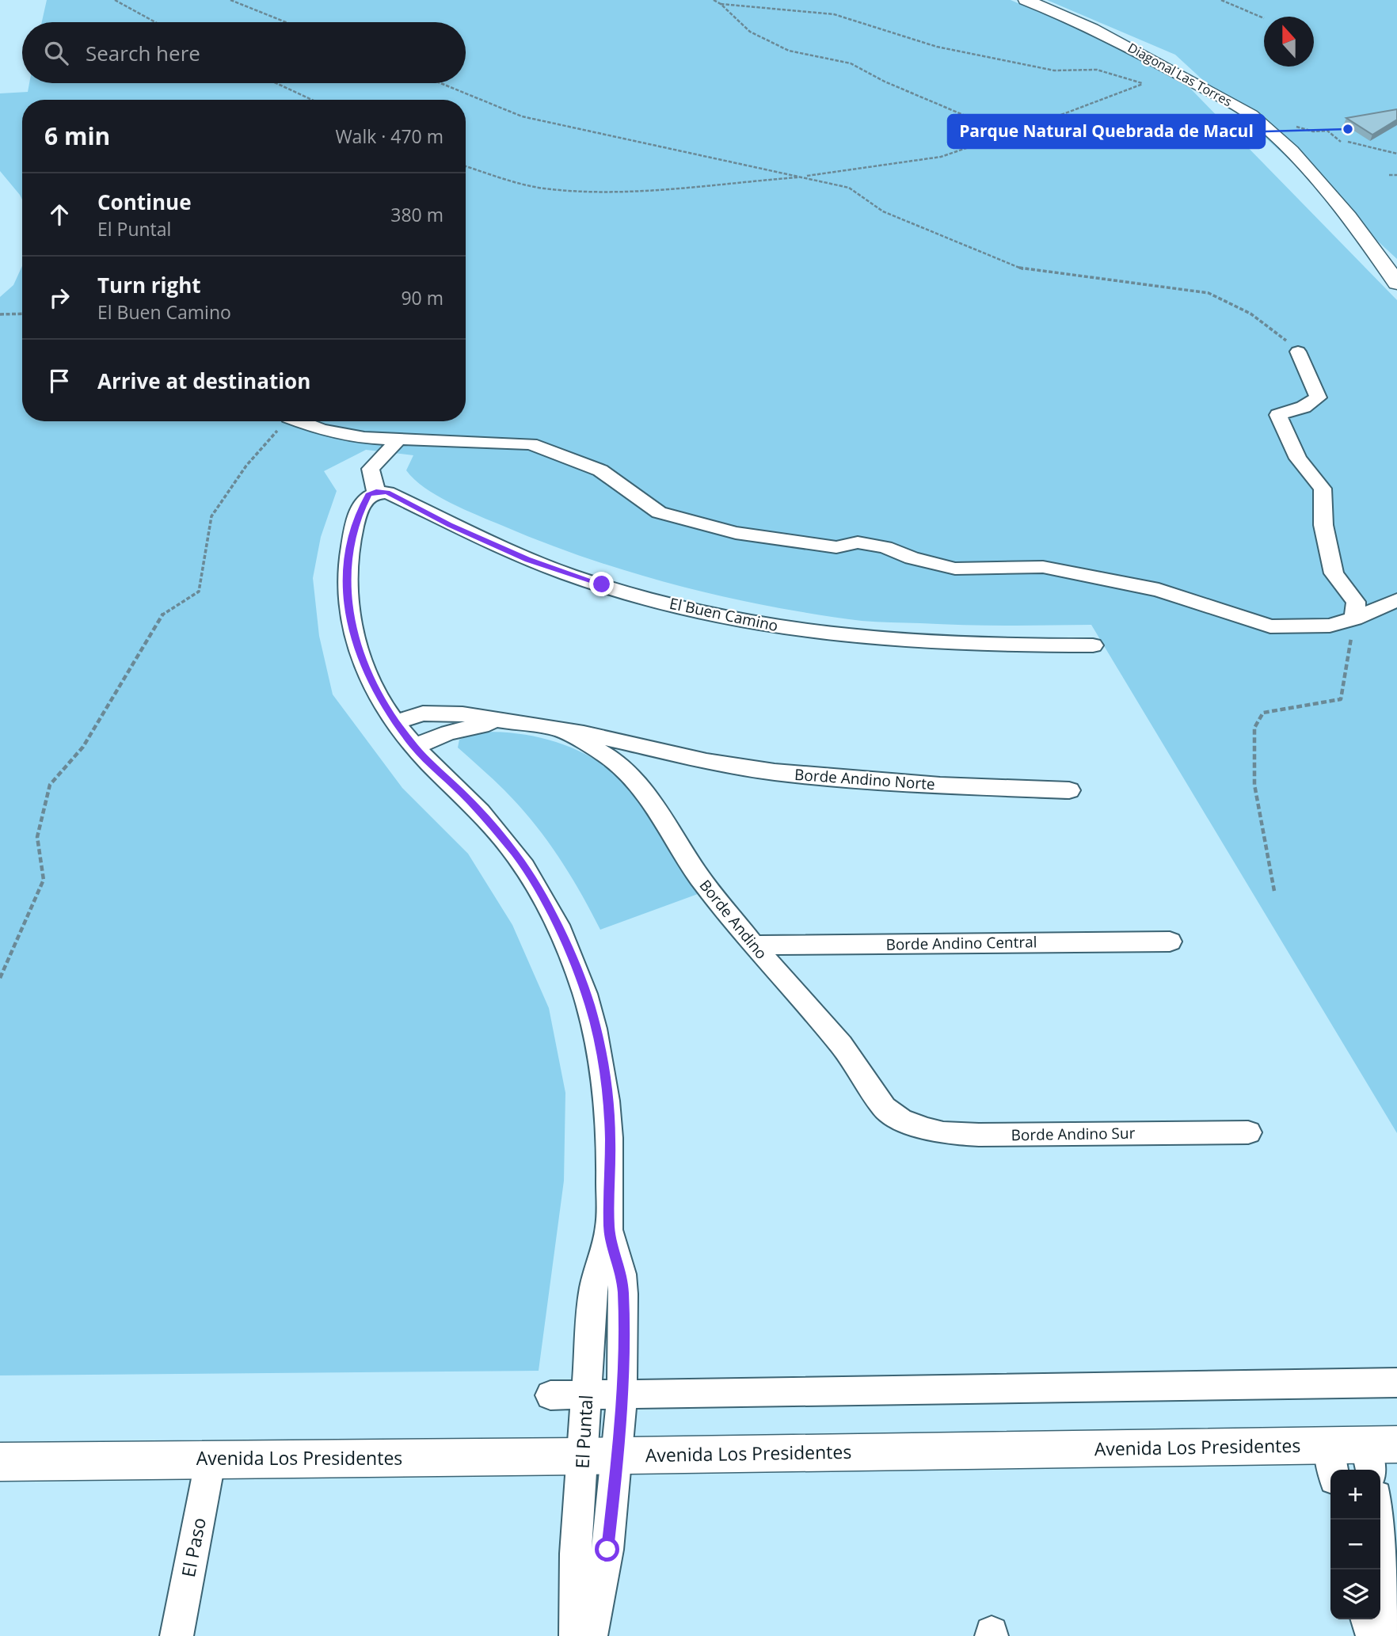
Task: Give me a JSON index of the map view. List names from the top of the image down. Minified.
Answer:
{"streets":{"street":["Diagonal Las Torres","El Buen Camino","Borde Andino Norte","Borde Andino","Borde Andino Central","Borde Andino Sur","El Puntal","Avenida Los Presidentes","El Paso"]},"crossings":[["El Buen Camino","El Puntal"],["Borde Andino Norte","Borde Andino"],["Borde Andino","Borde Andino Central"],["Borde Andino","Borde Andino Sur"],["El Puntal","Avenida Los Presidentes"],["Avenida Los Presidentes","El Paso"]],"places":["Parque Natural Quebrada de Macul"],"north":"top","page":{"search":"Search here","heading":["6 min","Walk · 470 m"],"list":[["Continue","El Puntal","380 m"],["Turn right","El Buen Camino","90 m"],"Arrive at destination"],"map_buttons":["+","−"]}}
